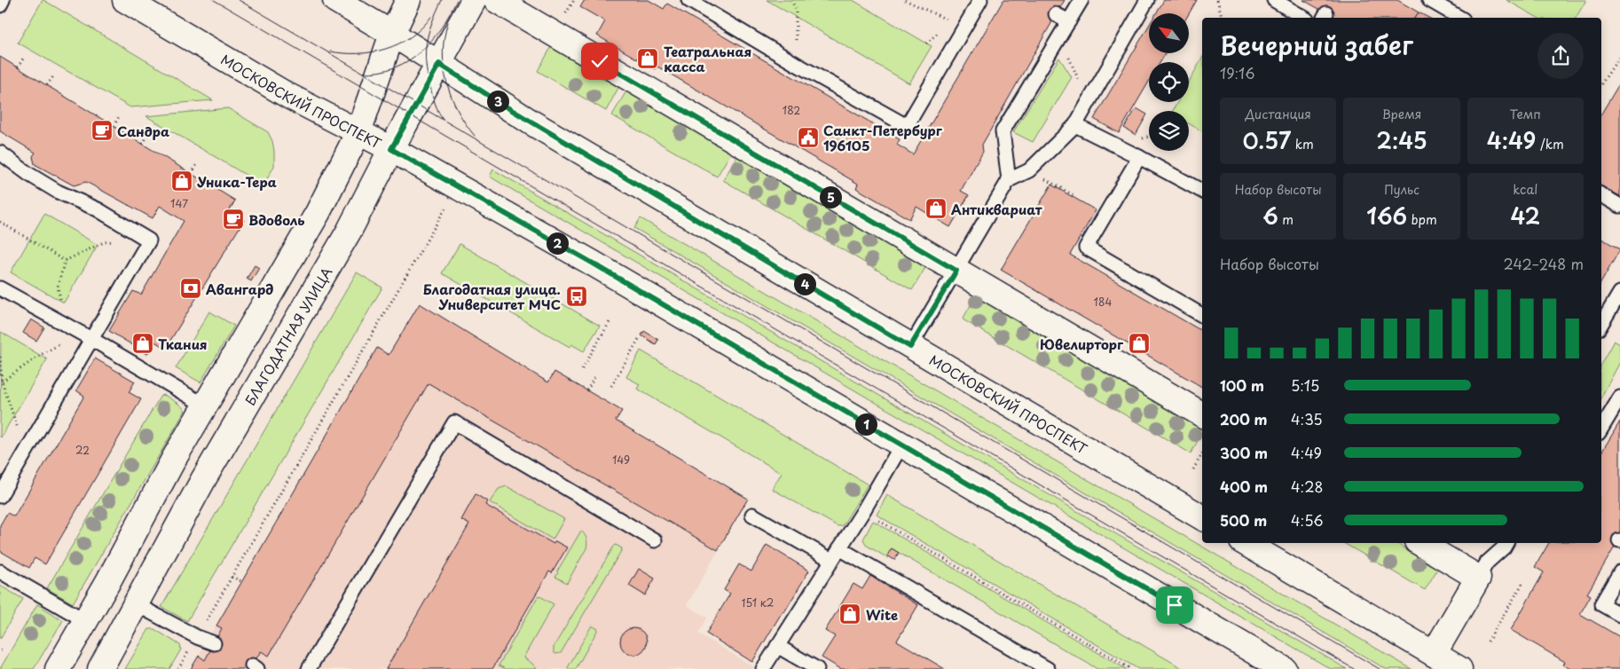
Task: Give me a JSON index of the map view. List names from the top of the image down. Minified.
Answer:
{"streets":{"main road":["МОСКОВСКИЙ ПРОСПЕКТ","БЛАГОДАТНАЯ УЛИЦА"]},"crossings":[["МОСКОВСКИЙ ПРОСПЕКТ","БЛАГОДАТНАЯ УЛИЦА"]],"places":{"shop":["Театральная касса","Уника-Тера","Антиквариат","Ткания","Ювелирторг","Wite"],"cafe":["Сандра","Вдоволь"],"public building":["Санкт-Петербург 196105"],"bank":["Авангард"],"bus stop":["Благодатная улица. Университет МЧС"]},"house_numbers":["182","147","184","22","149","151 к2"],"north":"top left","page":{"heading":["Вечерний забег","19:16"],"pins":["3","5","2","4","1"],"stats":[["Дистанция","0.57 km"],["Время","2:45"],["Темп","4:49 /km"],["Набор высоты","6 m"],["Пульс","166 bpm"],["kcal","42"]],"chart":["Набор высоты","242–248 m"],"list":[{"name":"100 m","note":"5:15"},{"name":"200 m","note":"4:35"},{"name":"300 m","note":"4:49"},{"name":"400 m","note":"4:28"},{"name":"500 m","note":"4:56"}]}}
